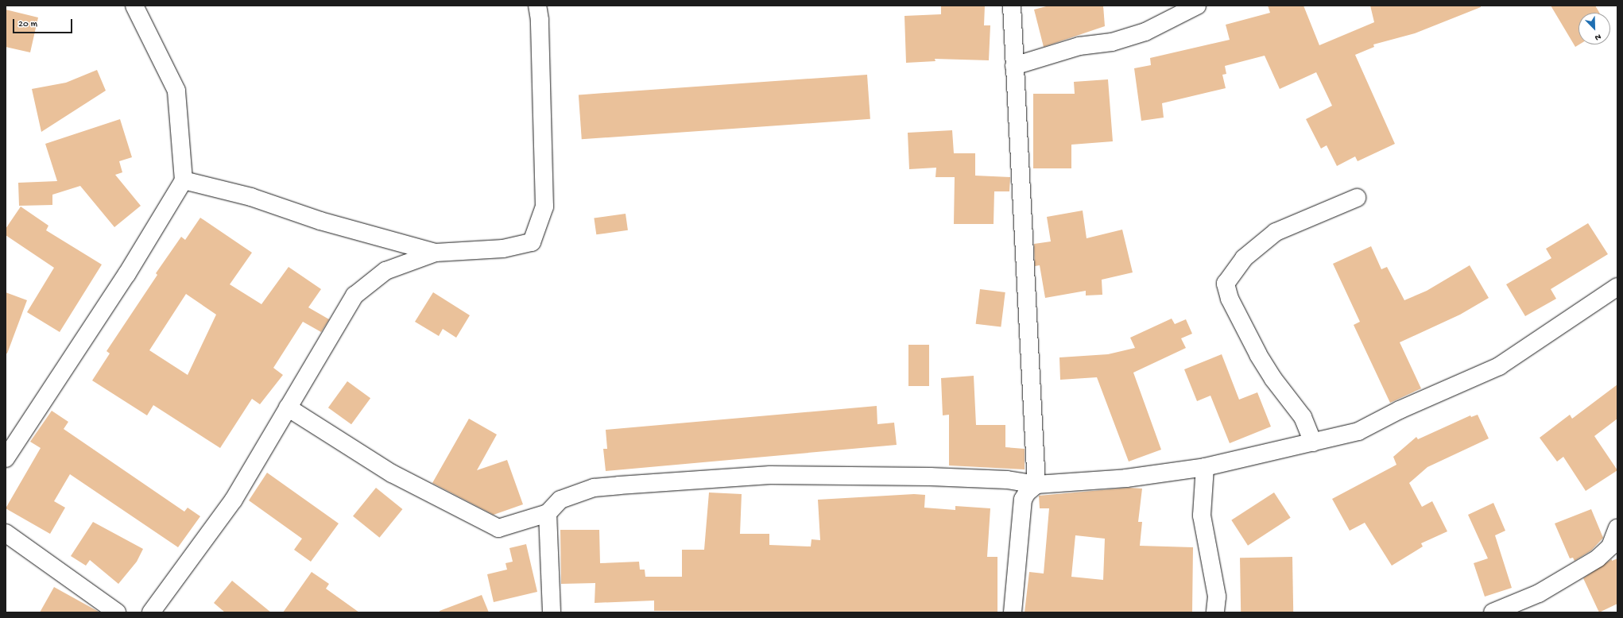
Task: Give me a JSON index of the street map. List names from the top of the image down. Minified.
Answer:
{"scale_bar":"20 m","north":"bottom right"}
